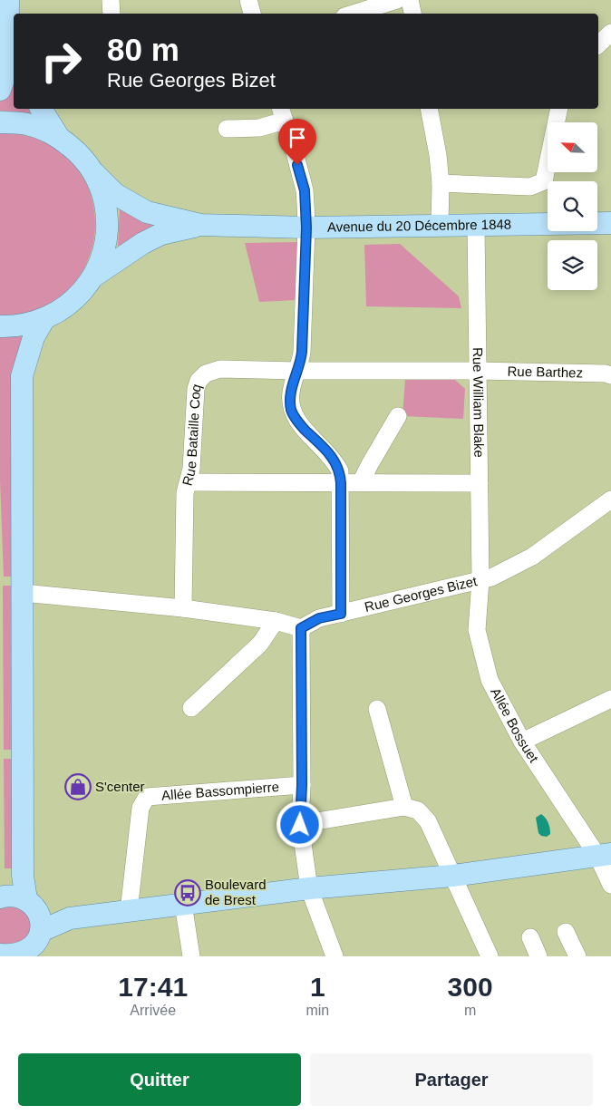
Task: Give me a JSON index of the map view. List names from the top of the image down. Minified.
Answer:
{"streets":{"main road":["Avenue du 20 Décembre 1848"],"street":["Rue Barthez","Rue William Blake","Rue Bataille Coq","Rue Georges Bizet","Allée Bossuet","Allée Bassompierre"]},"crossings":[["Avenue du 20 Décembre 1848","Rue William Blake"],["Rue Barthez","Rue William Blake"],["Rue Barthez","Rue Bataille Coq"],["Rue William Blake","Rue Bataille Coq"],["Rue William Blake","Rue Georges Bizet"],["Rue William Blake","Allée Bossuet"],["Rue Georges Bizet","Allée Bossuet"]],"places":{"shop":["S'center"],"bus stop":["Boulevard de Brest"]},"north":"top left","page":{"turn":["80 m","Rue Georges Bizet"],"eta":["17:41","Arrivée","1","min","300","m"],"buttons":["Quitter","Partager"]}}
